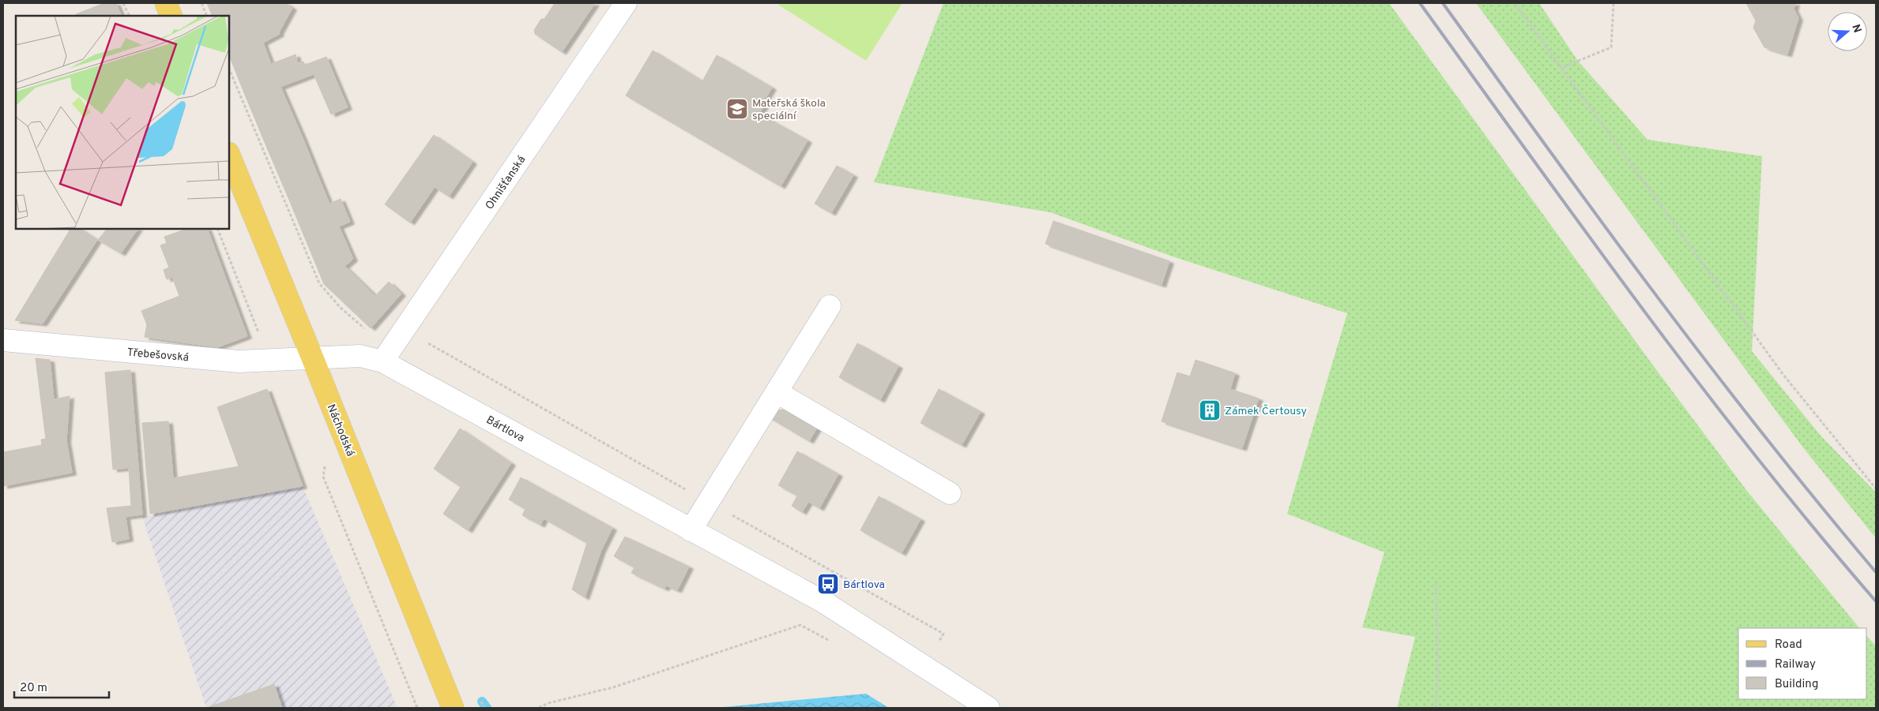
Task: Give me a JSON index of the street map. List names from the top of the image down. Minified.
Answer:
{"streets":{"main road":["Náchodská"],"street":["Ohnišťanská","Třebešovská","Bártlova"]},"crossings":[["Ohnišťanská","Bártlova"],["Třebešovská","Bártlova"],["Třebešovská","Náchodská"],["Bártlova","Náchodská"]],"places":{"school or university":["Mateřská škola speciální"],"building":["Zámek Čertousy"],"bus stop":["Bártlova"]},"legend":["Road","Railway","Building"],"scale_bar":"20 m","north":"right"}
